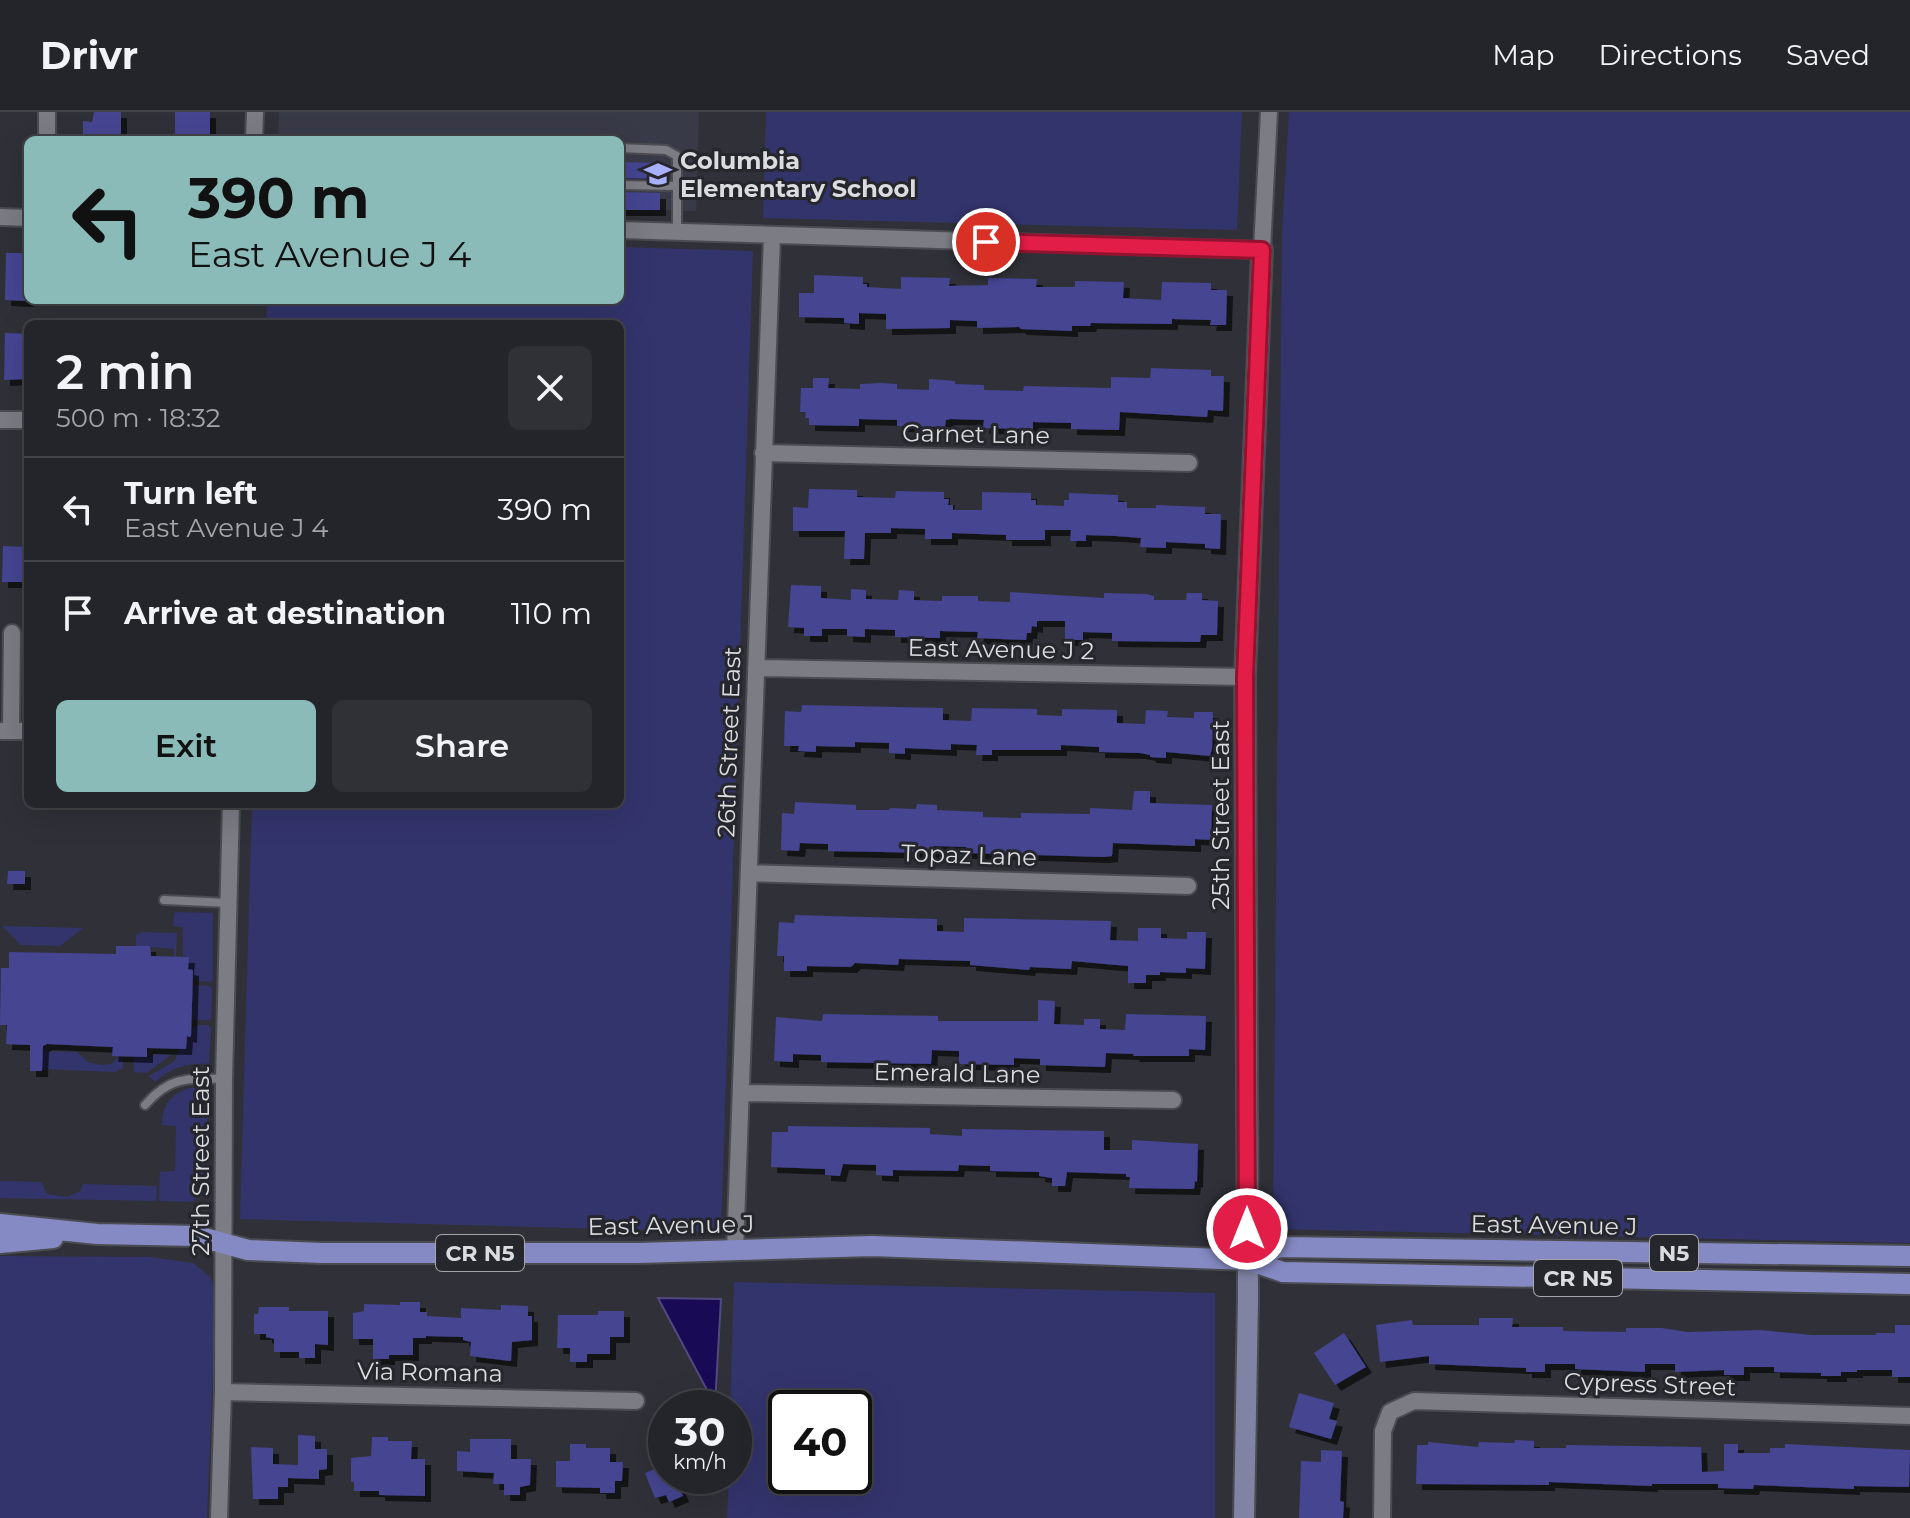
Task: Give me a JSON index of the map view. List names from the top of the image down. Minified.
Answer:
{"streets":{"main road":["East Avenue J","CR N5","N5"],"street":["Garnet Lane","East Avenue J 2","26th Street East","25th Street East","Topaz Lane","Emerald Lane","27th Street East","Via Romana","Cypress Street"]},"crossings":[["Garnet Lane","26th Street East"],["East Avenue J 2","26th Street East"],["East Avenue J 2","25th Street East"],["26th Street East","Topaz Lane"],["26th Street East","Emerald Lane"],["26th Street East","East Avenue J"],["25th Street East","East Avenue J"],["27th Street East","East Avenue J"],["27th Street East","Via Romana"]],"places":{"school or university":["Columbia Elementary School"]},"page":{"header":"Drivr","nav":["Map","Directions","Saved"],"turn":["390 m","East Avenue J 4"],"heading":["2 min","500 m · 18:32"],"list":[{"name":"Turn left","note":"East Avenue J 4","value":"390 m"},{"name":"Arrive at destination","value":"110 m"}],"buttons":["Exit","Share"],"speed":"30 km/h","limit":"40"}}
